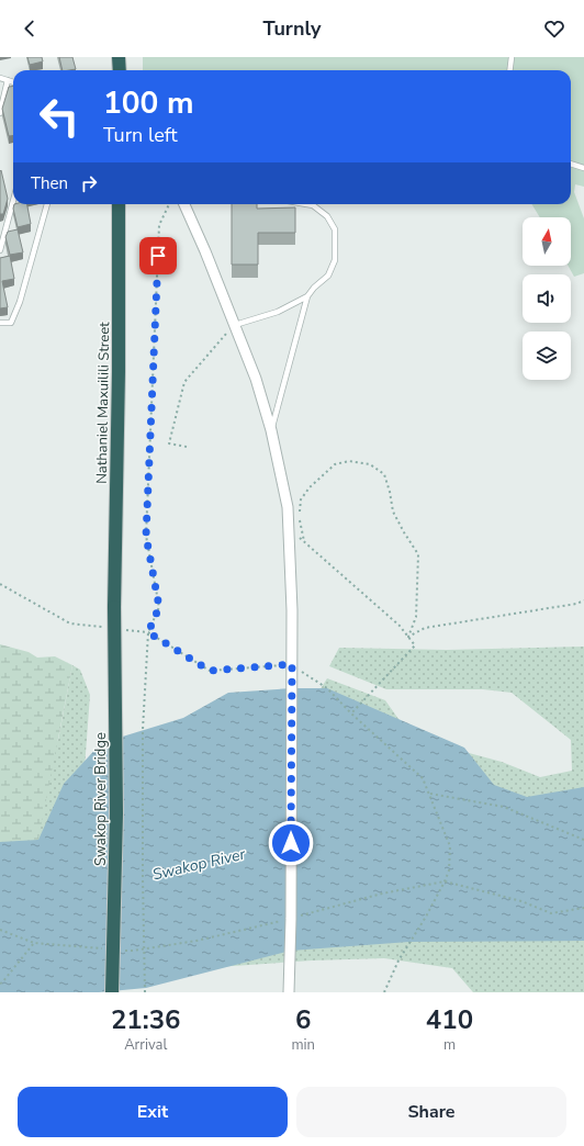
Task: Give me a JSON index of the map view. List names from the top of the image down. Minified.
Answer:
{"streets":{"highway":["Nathaniel Maxuilili Street","Swakop River Bridge"]},"crossings":[["Nathaniel Maxuilili Street","Swakop River Bridge"]],"water":["Swakop River"],"north":"top","page":{"header":"Turnly","turn":["100 m","Turn left"],"then":"Then","eta":["21:36","Arrival","6","min","410","m"],"buttons":["Exit","Share"]}}
